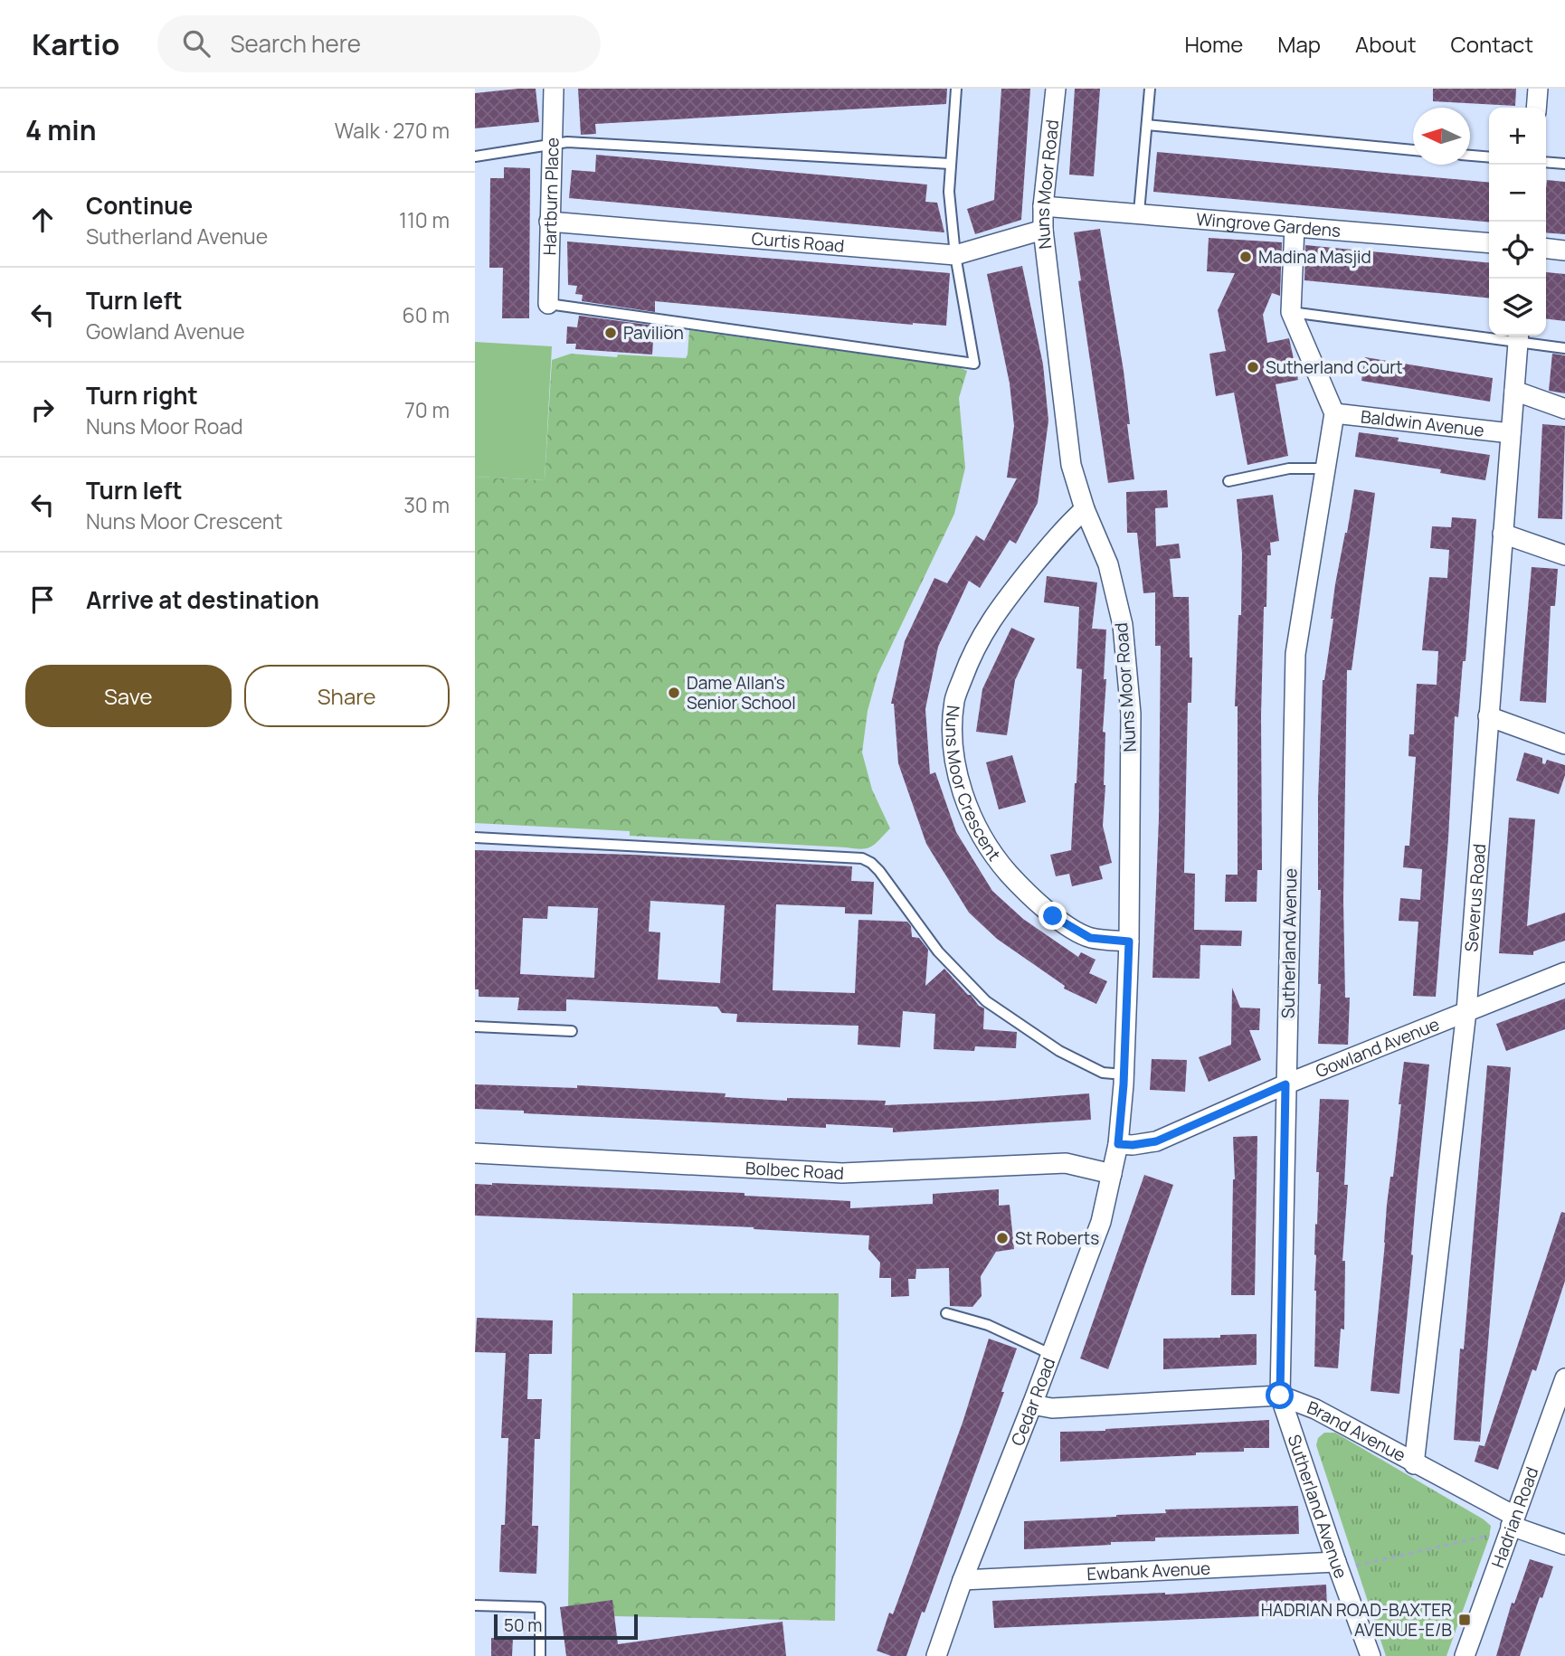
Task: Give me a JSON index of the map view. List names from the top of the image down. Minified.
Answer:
{"streets":{"street":["Nuns Moor Road","Hartburn Place","Wingrove Gardens","Curtis Road","Baldwin Avenue","Nuns Moor Crescent","Severus Road","Sutherland Avenue","Gowland Avenue","Bolbec Road","Cedar Road","Brand Avenue","Hadrian Road","Ewbank Avenue"]},"crossings":[["Nuns Moor Road","Wingrove Gardens"],["Nuns Moor Road","Curtis Road"],["Nuns Moor Road","Nuns Moor Crescent"],["Nuns Moor Road","Gowland Avenue"],["Nuns Moor Road","Cedar Road"],["Hartburn Place","Curtis Road"],["Baldwin Avenue","Severus Road"],["Baldwin Avenue","Sutherland Avenue"],["Severus Road","Gowland Avenue"],["Severus Road","Brand Avenue"],["Sutherland Avenue","Gowland Avenue"],["Sutherland Avenue","Brand Avenue"],["Sutherland Avenue","Ewbank Avenue"],["Gowland Avenue","Cedar Road"],["Bolbec Road","Cedar Road"],["Cedar Road","Brand Avenue"],["Cedar Road","Ewbank Avenue"],["Brand Avenue","Hadrian Road"]],"places":{"other":["Madina Masjid","Pavilion","Sutherland Court","Dame Allan's Senior School","St Roberts"],"transit":["HADRIAN ROAD-BAXTER AVENUE-E/B"]},"scale_bar":"50 m","north":"left","page":{"header":"Kartio","search":"Search here","nav":["Home","Map","About","Contact"],"heading":["4 min","Walk · 270 m"],"map_buttons":["+","−"],"list":[["Continue","Sutherland Avenue","110 m"],["Turn left","Gowland Avenue","60 m"],["Turn right","Nuns Moor Road","70 m"],["Turn left","Nuns Moor Crescent","30 m"],"Arrive at destination"],"buttons":["Save","Share"],"scale":"50 m"}}
